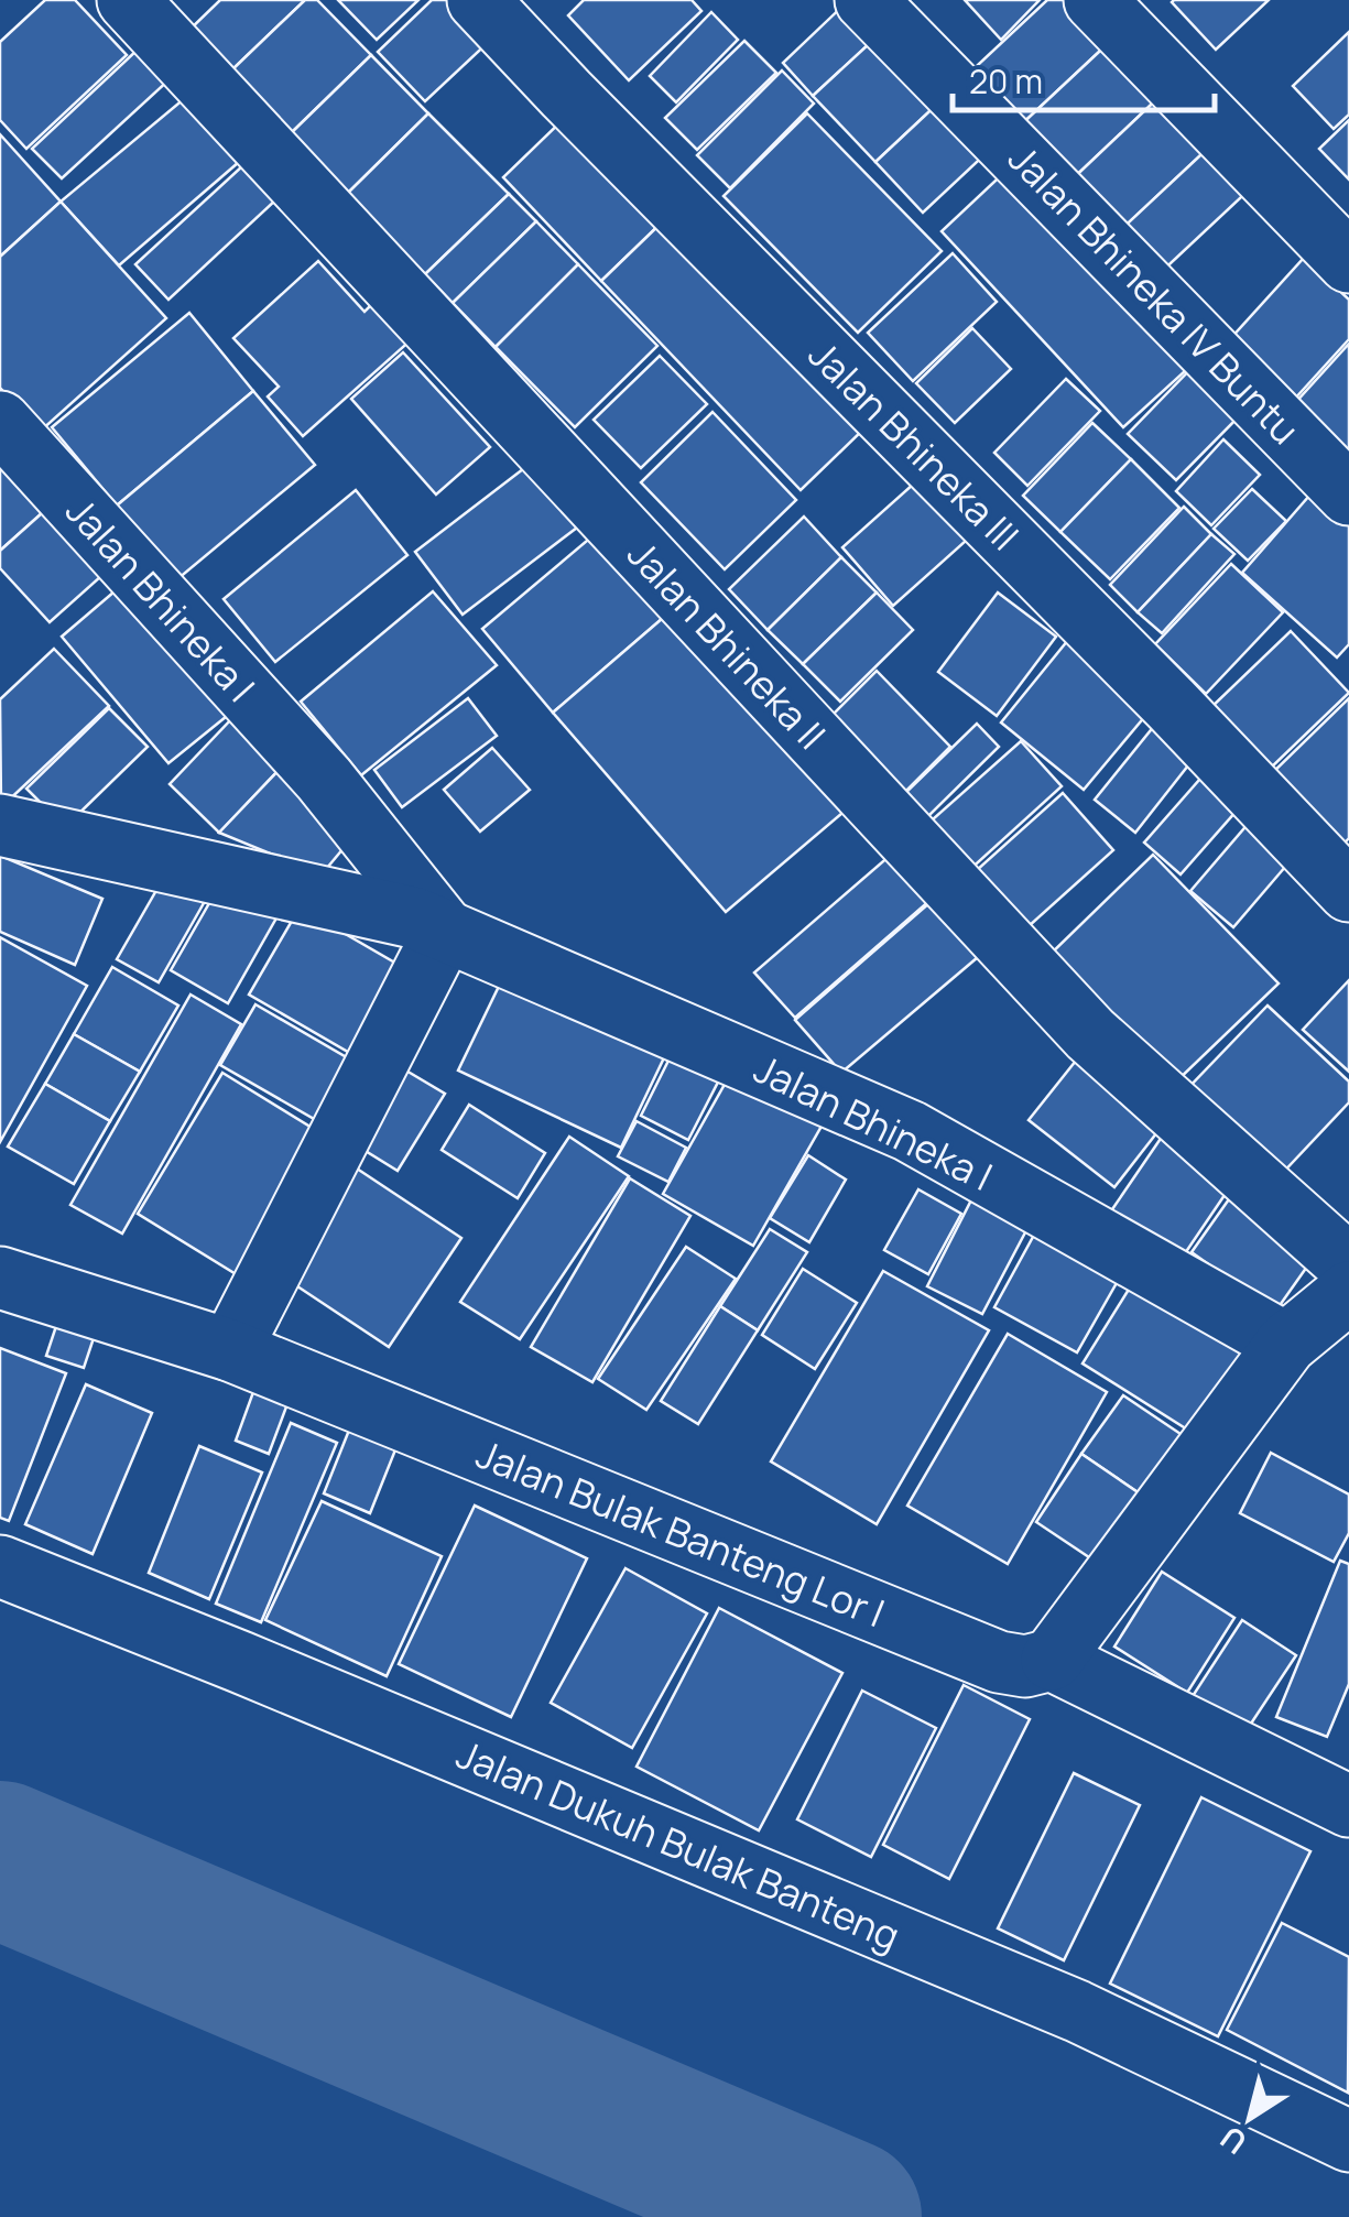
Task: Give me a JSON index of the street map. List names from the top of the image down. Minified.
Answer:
{"streets":{"street":["Jalan Bhineka IV Buntu","Jalan Bhineka III","Jalan Bhineka I","Jalan Bhineka II","Jalan Bulak Banteng Lor I","Jalan Dukuh Bulak Banteng"]},"scale_bar":"20 m","north":"bottom left"}
